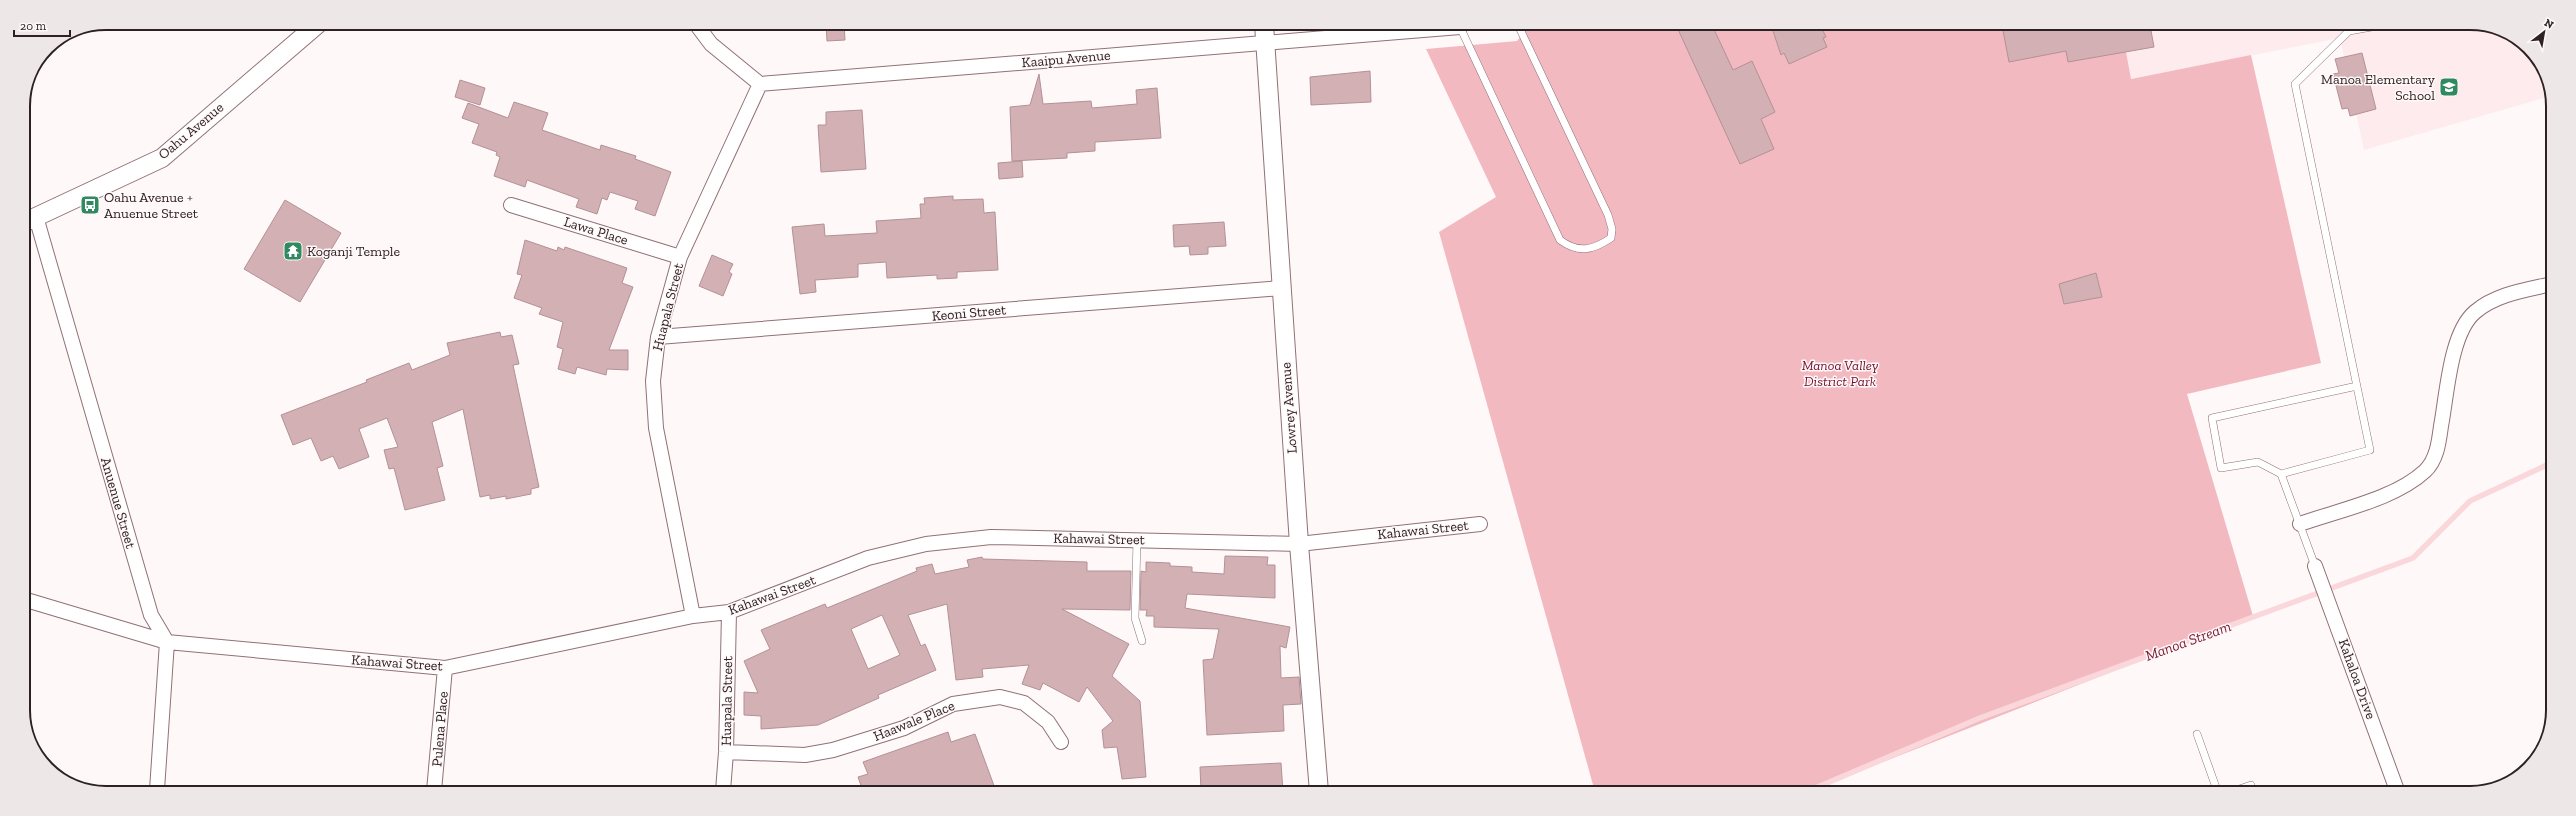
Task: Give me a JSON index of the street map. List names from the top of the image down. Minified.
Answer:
{"streets":{"street":["Kaaipu Avenue","Oahu Avenue","Lawa Place","Huapala Street","Keoni Street","Lowrey Avenue","Anuenue Street","Kahawai Street","Kahaloa Drive","Haawale Place","Pulena Place"]},"crossings":[["Kaaipu Avenue","Huapala Street"],["Kaaipu Avenue","Lowrey Avenue"],["Oahu Avenue","Anuenue Street"],["Lawa Place","Huapala Street"],["Huapala Street","Keoni Street"],["Huapala Street","Kahawai Street"],["Huapala Street","Haawale Place"],["Keoni Street","Lowrey Avenue"],["Lowrey Avenue","Kahawai Street"],["Anuenue Street","Kahawai Street"],["Kahawai Street","Pulena Place"]],"water":["Manoa Stream"],"parks":["Manoa Valley District Park"],"places":{"school or university":["Manoa Elementary School"],"bus stop":["Oahu Avenue + Anuenue Street"],"temple":["Koganji Temple"]},"scale_bar":"20 m","north":"top right"}
